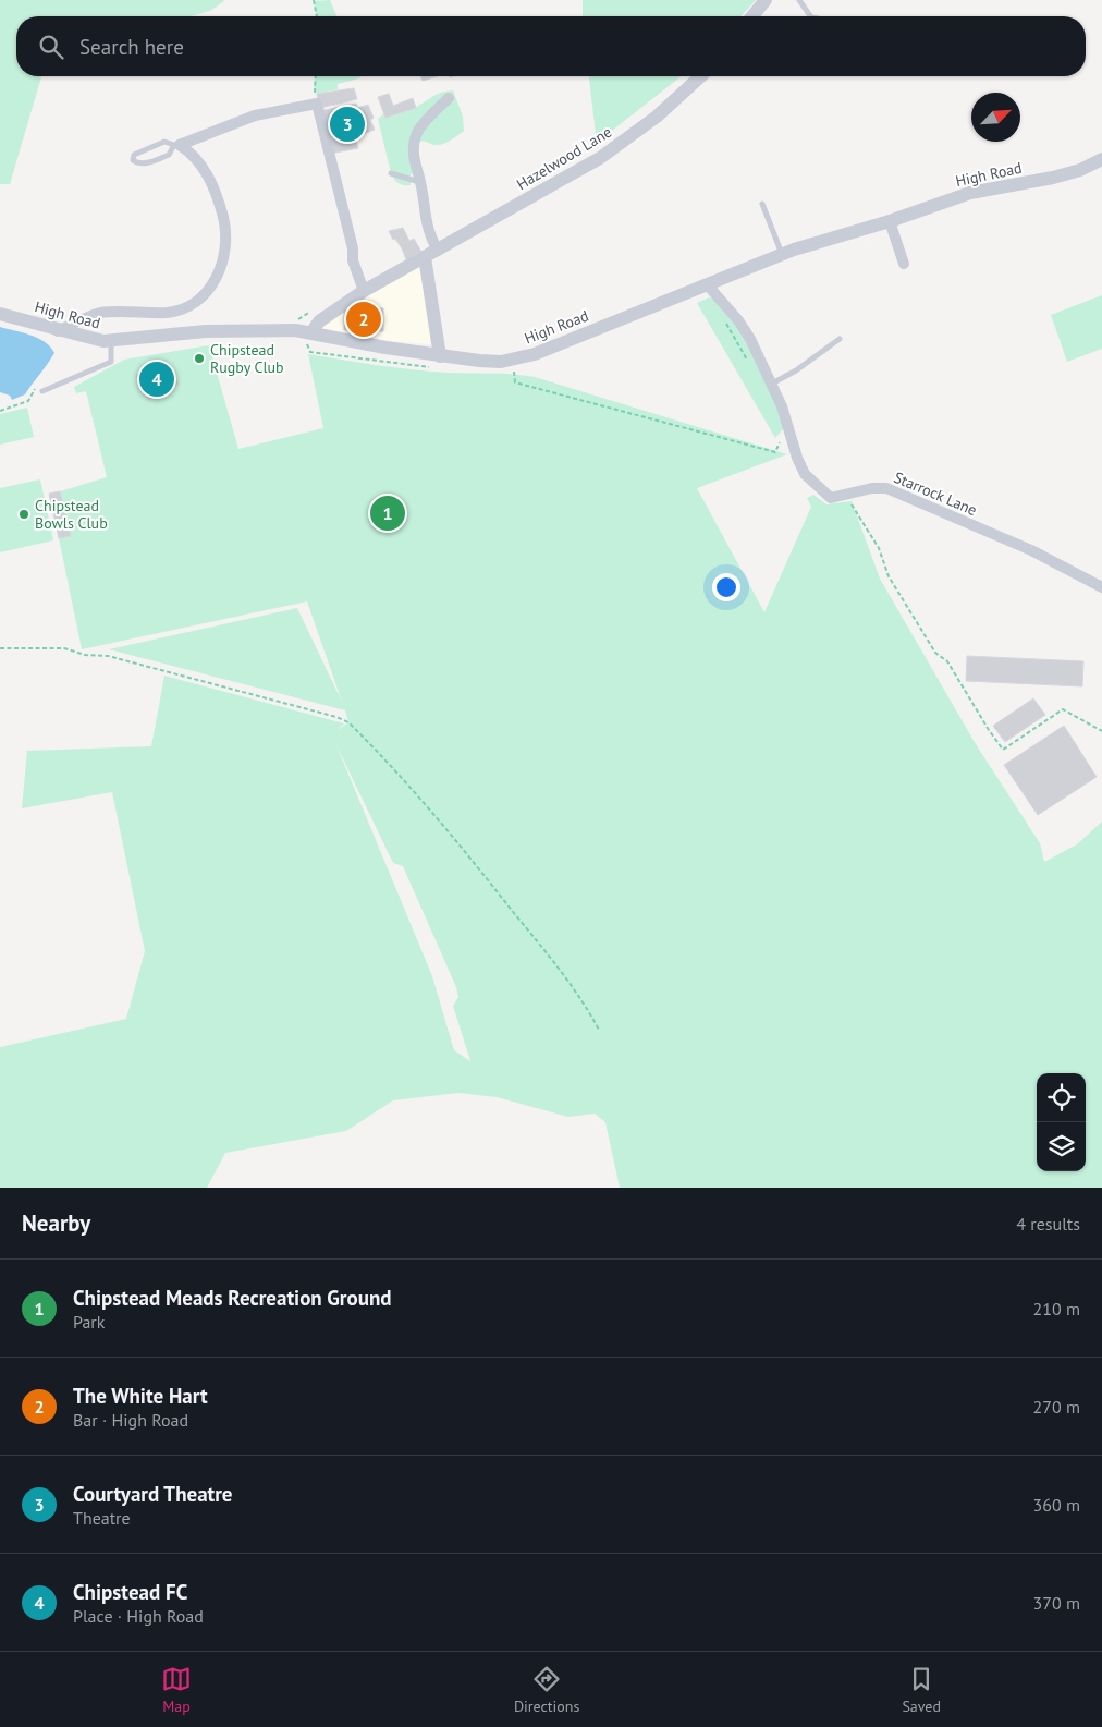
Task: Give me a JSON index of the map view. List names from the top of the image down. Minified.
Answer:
{"streets":{"street":["Hazelwood Lane","High Road","Starrock Lane"]},"crossings":[["Hazelwood Lane","High Road"],["High Road","Starrock Lane"]],"places":["Chipstead Rugby Club","Chipstead Bowls Club"],"north":"top right","page":{"search":"Search here","pins":["3","2","4","1"],"heading":["Nearby","4 results"],"list":[{"mark":"1","name":"Chipstead Meads Recreation Ground","note":"Park","value":"210 m"},{"mark":"2","name":"The White Hart","note":"Bar · High Road","value":"270 m"},{"mark":"3","name":"Courtyard Theatre","note":"Theatre","value":"360 m"},{"mark":"4","name":"Chipstead FC","note":"Place · High Road","value":"370 m"}],"nav":["Map","Directions","Saved"]}}
